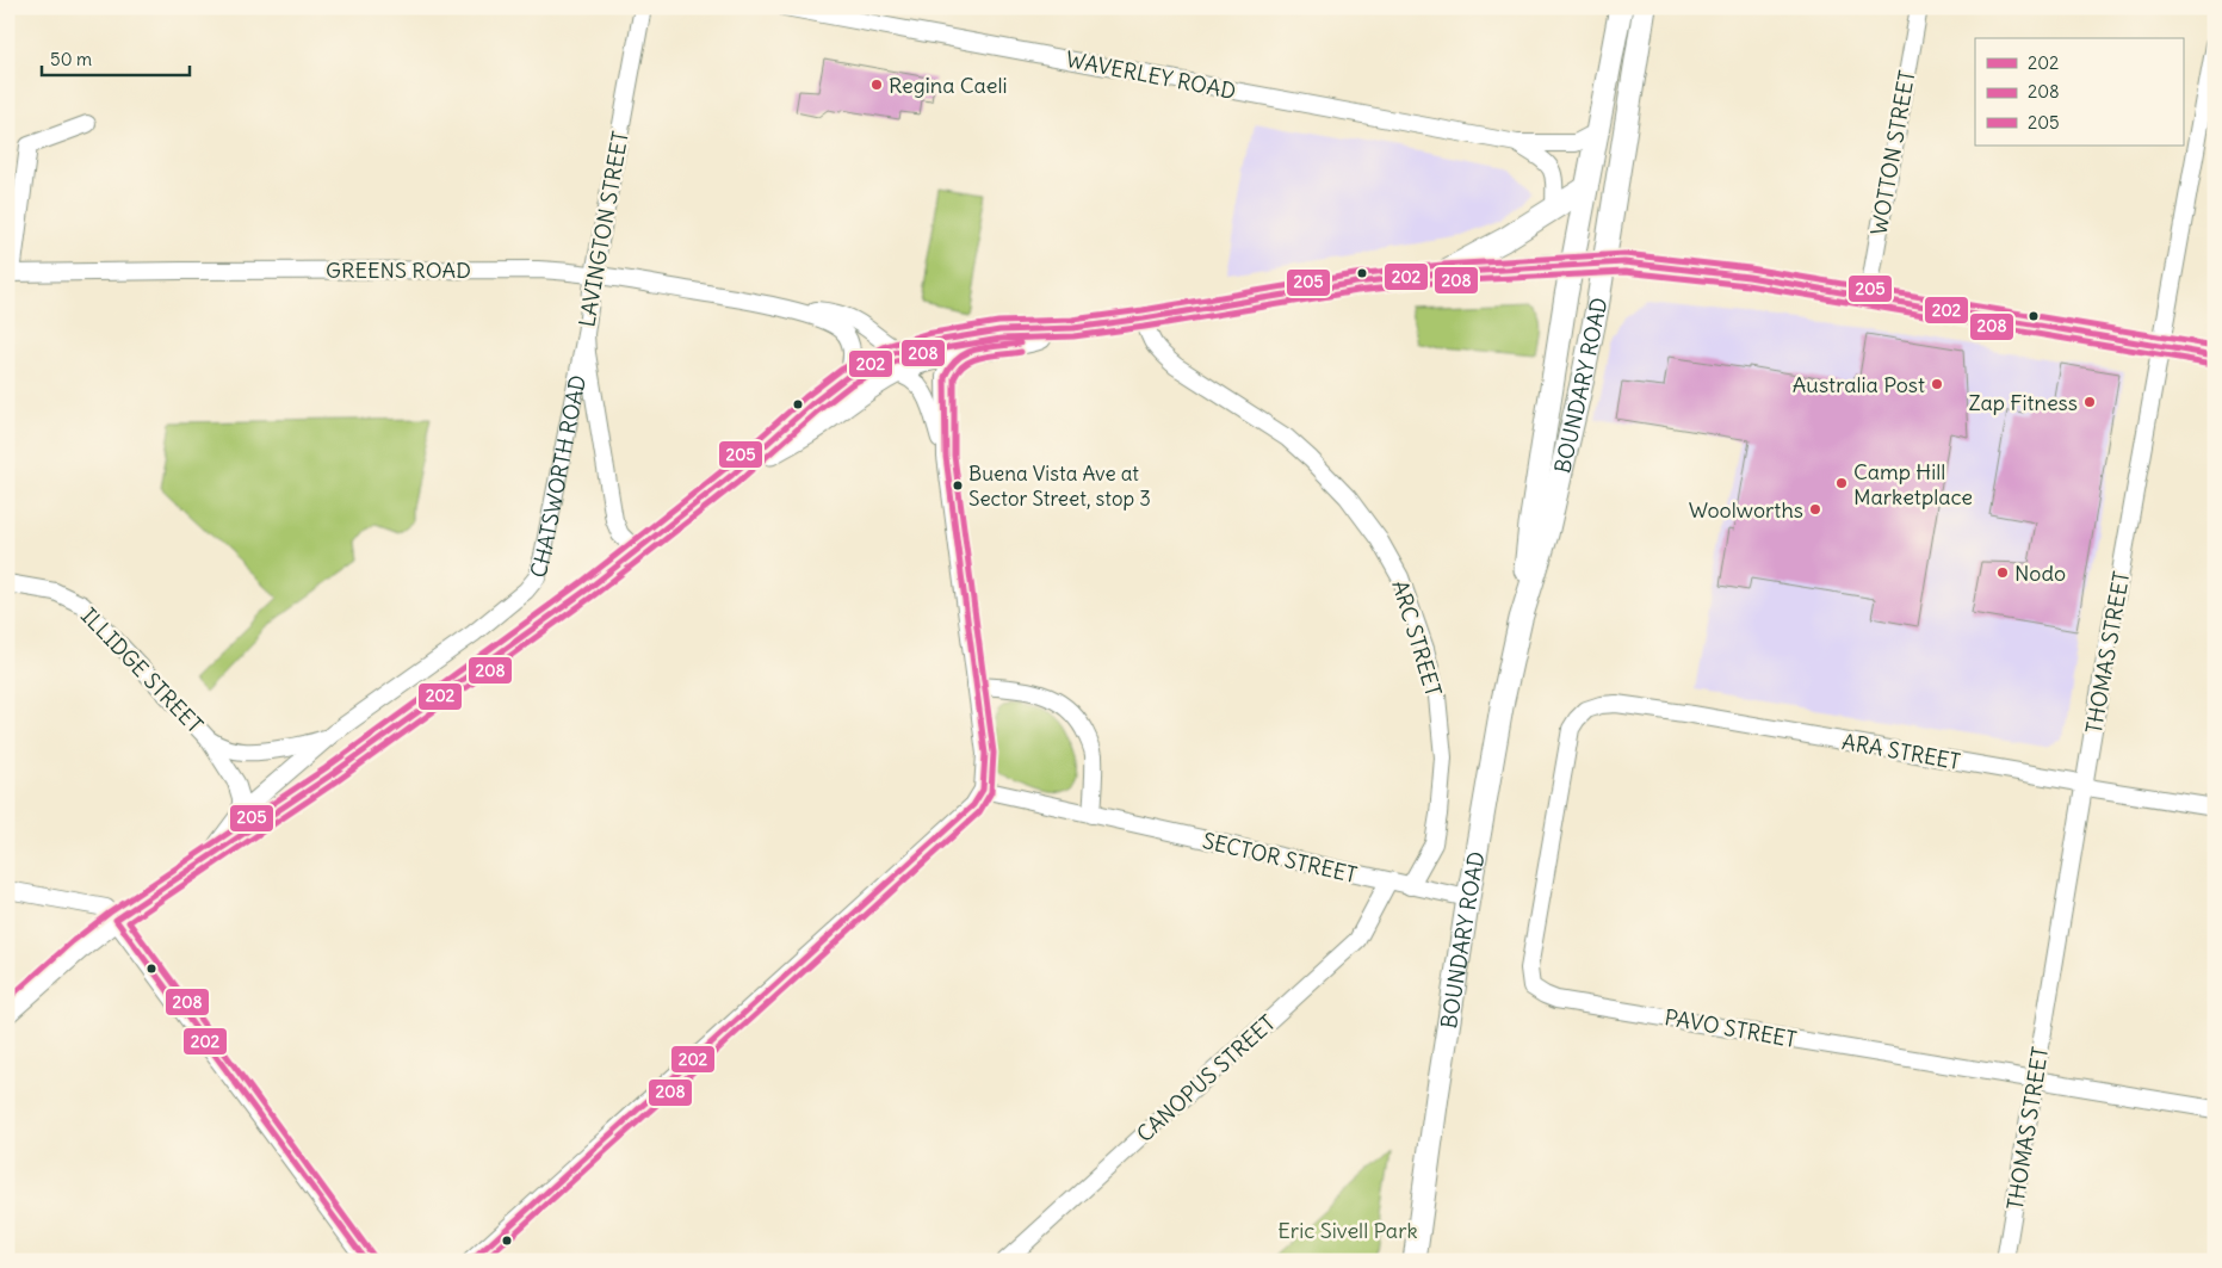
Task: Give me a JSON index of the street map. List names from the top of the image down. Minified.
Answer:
{"streets":{"main road":["BOUNDARY ROAD","CHATSWORTH ROAD"],"street":["WAVERLEY ROAD","WOTTON STREET","LAVINGTON STREET","GREENS ROAD","ARC STREET","THOMAS STREET","ILLIDGE STREET","ARA STREET","SECTOR STREET","PAVO STREET","CANOPUS STREET"]},"crossings":[["WAVERLEY ROAD","BOUNDARY ROAD"],["WAVERLEY ROAD","CHATSWORTH ROAD"],["LAVINGTON STREET","GREENS ROAD"],["LAVINGTON STREET","CHATSWORTH ROAD"],["GREENS ROAD","CHATSWORTH ROAD"],["BOUNDARY ROAD","CHATSWORTH ROAD"],["BOUNDARY ROAD","SECTOR STREET"],["CHATSWORTH ROAD","ARC STREET"],["CHATSWORTH ROAD","ILLIDGE STREET"],["ARC STREET","SECTOR STREET"],["THOMAS STREET","ARA STREET"],["THOMAS STREET","PAVO STREET"],["ARA STREET","PAVO STREET"],["SECTOR STREET","CANOPUS STREET"]],"parks":["Eric Sivell Park"],"places":["Regina Caeli","Australia Post","Zap Fitness","Camp Hill Marketplace","Buena Vista Ave at Sector Street, stop 3","Woolworths","Nodo"],"lines":["transit line 205","transit line 202","transit line 208"],"legend":["202","208","205"],"scale_bar":"50 m"}
